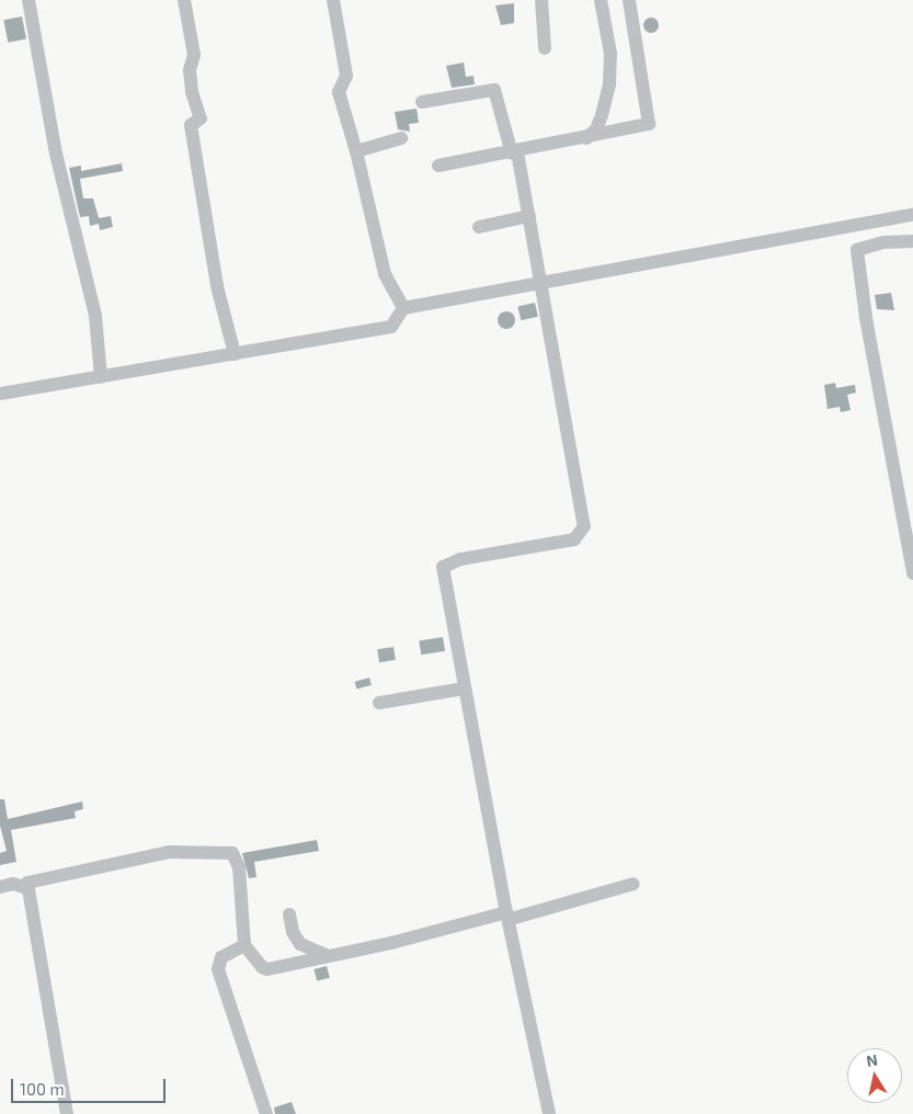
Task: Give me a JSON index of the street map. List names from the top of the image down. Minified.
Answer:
{"scale_bar":"100 m","north":"top"}
